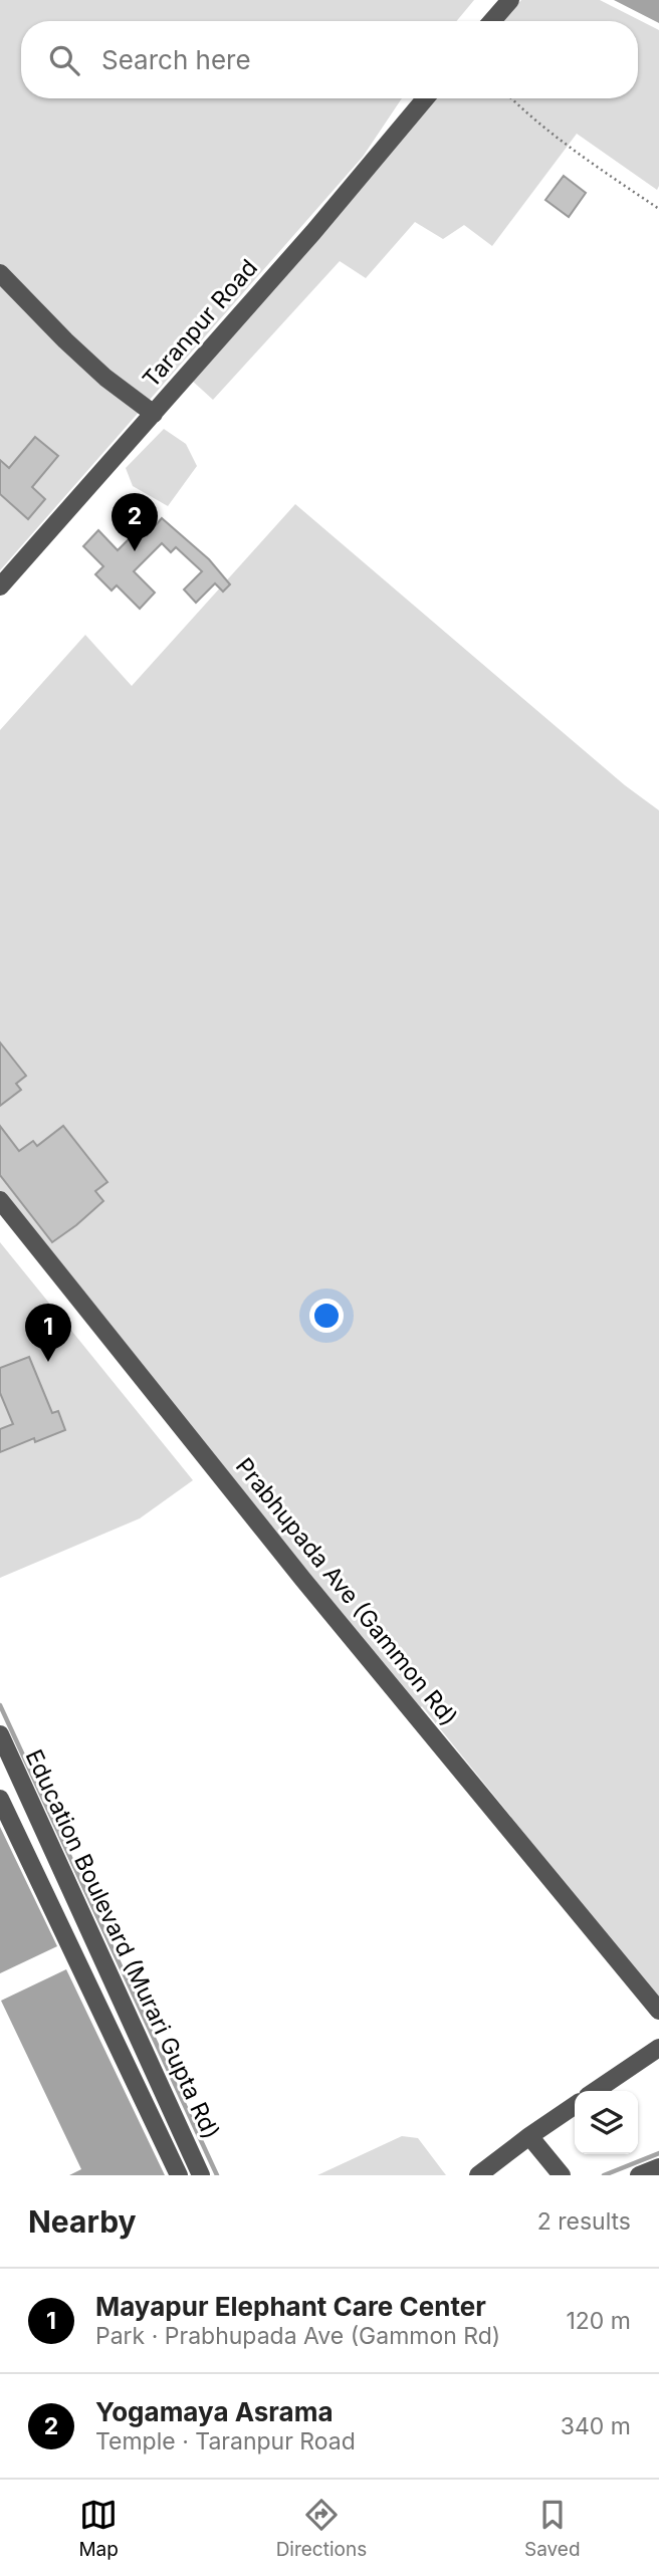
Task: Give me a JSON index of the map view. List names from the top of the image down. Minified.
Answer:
{"streets":{"street":["Taranpur Road","Prabhupada Ave (Gammon Rd)","Education Boulevard (Murari Gupta Rd)"]},"page":{"search":"Search here","pins":["2","1"],"heading":["Nearby","2 results"],"list":[{"mark":"1","name":"Mayapur Elephant Care Center","note":"Park · Prabhupada Ave (Gammon Rd)","value":"120 m"},{"mark":"2","name":"Yogamaya Asrama","note":"Temple · Taranpur Road","value":"340 m"}],"nav":["Map","Directions","Saved"]}}
